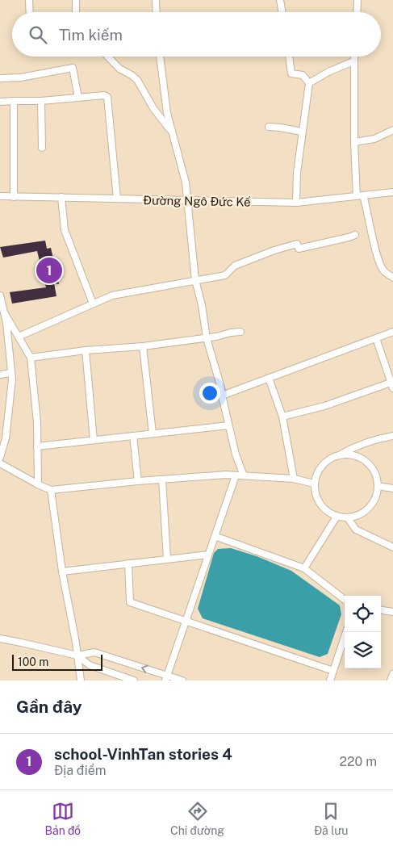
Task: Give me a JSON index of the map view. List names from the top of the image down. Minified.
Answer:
{"streets":{"street":["Đường Ngô Đức Kế"]},"scale_bar":"100 m","page":{"search":"Tìm kiếm","pins":"1","scale":"100 m","heading":"Gần đây","list":[{"mark":"1","name":"school-VinhTan stories 4","note":"Địa điểm","value":"220 m"}],"nav":["Bản đồ","Chỉ đường","Đã lưu"]}}
